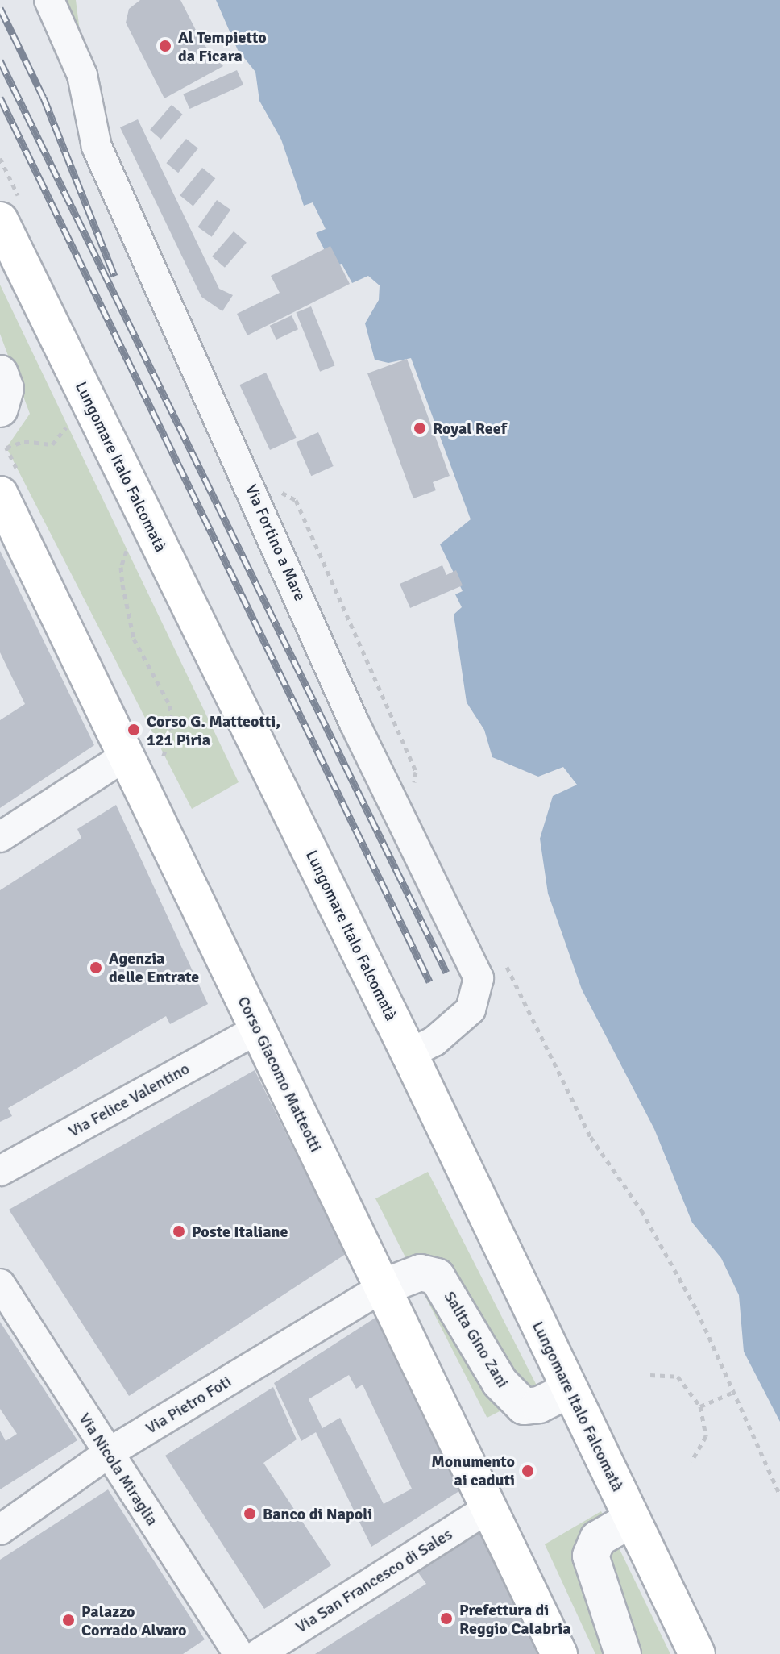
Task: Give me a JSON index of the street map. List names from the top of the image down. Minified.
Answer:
{"streets":{"main road":["Lungomare Italo Falcomatà","Corso Giacomo Matteotti"],"street":["Via Fortino a Mare","Via Felice Valentino","Salita Gino Zani","Via Pietro Foti","Via Nicola Miraglia","Via San Francesco di Sales"]},"crossings":[["Lungomare Italo Falcomatà","Via Fortino a Mare"],["Lungomare Italo Falcomatà","Salita Gino Zani"],["Corso Giacomo Matteotti","Via Felice Valentino"],["Corso Giacomo Matteotti","Salita Gino Zani"],["Corso Giacomo Matteotti","Via Pietro Foti"],["Corso Giacomo Matteotti","Via San Francesco di Sales"],["Salita Gino Zani","Via Pietro Foti"],["Via Pietro Foti","Via Nicola Miraglia"]],"places":["Al Tempietto da Ficara","Royal Reef","Corso G. Matteotti, 121 Piria","Agenzia delle Entrate","Poste Italiane","Monumento ai caduti","Banco di Napoli","Prefettura di Reggio Calabria","Palazzo Corrado Alvaro"]}
